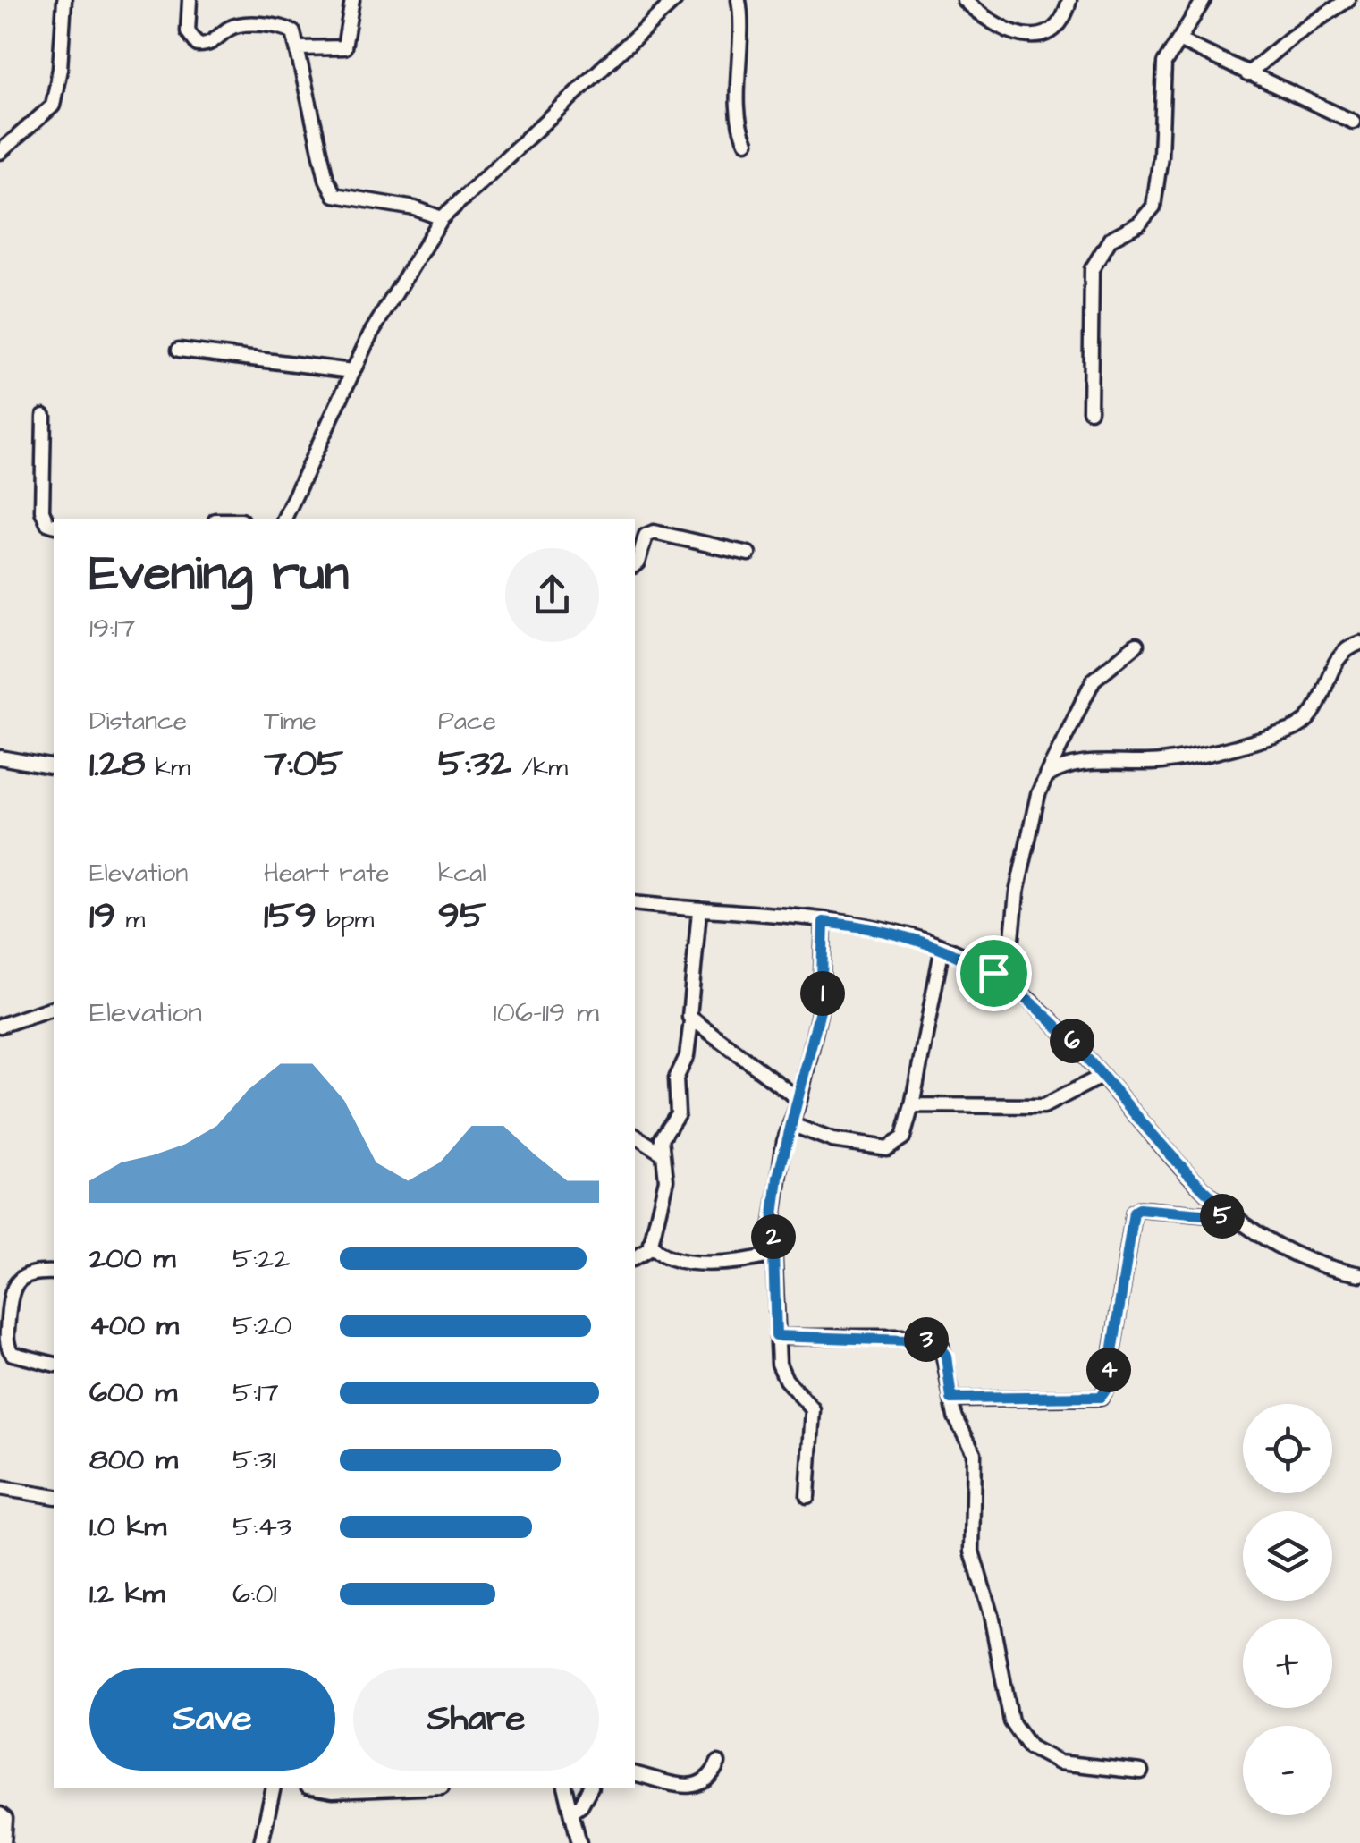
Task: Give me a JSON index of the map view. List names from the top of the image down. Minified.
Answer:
{"page":{"heading":["Evening run","19:17"],"stats":[["Distance","1.28 km"],["Time","7:05"],["Pace","5:32 /km"],["Elevation","19 m"],["Heart rate","159 bpm"],["kcal","95"]],"pins":["1","6","5","2","3","4"],"chart":["Elevation","106–119 m"],"list":[{"name":"200 m","note":"5:22"},{"name":"400 m","note":"5:20"},{"name":"600 m","note":"5:17"},{"name":"800 m","note":"5:31"},{"name":"1.0 km","note":"5:43"},{"name":"1.2 km","note":"6:01"}],"map_buttons":["+","−"],"buttons":["Save","Share"]}}
